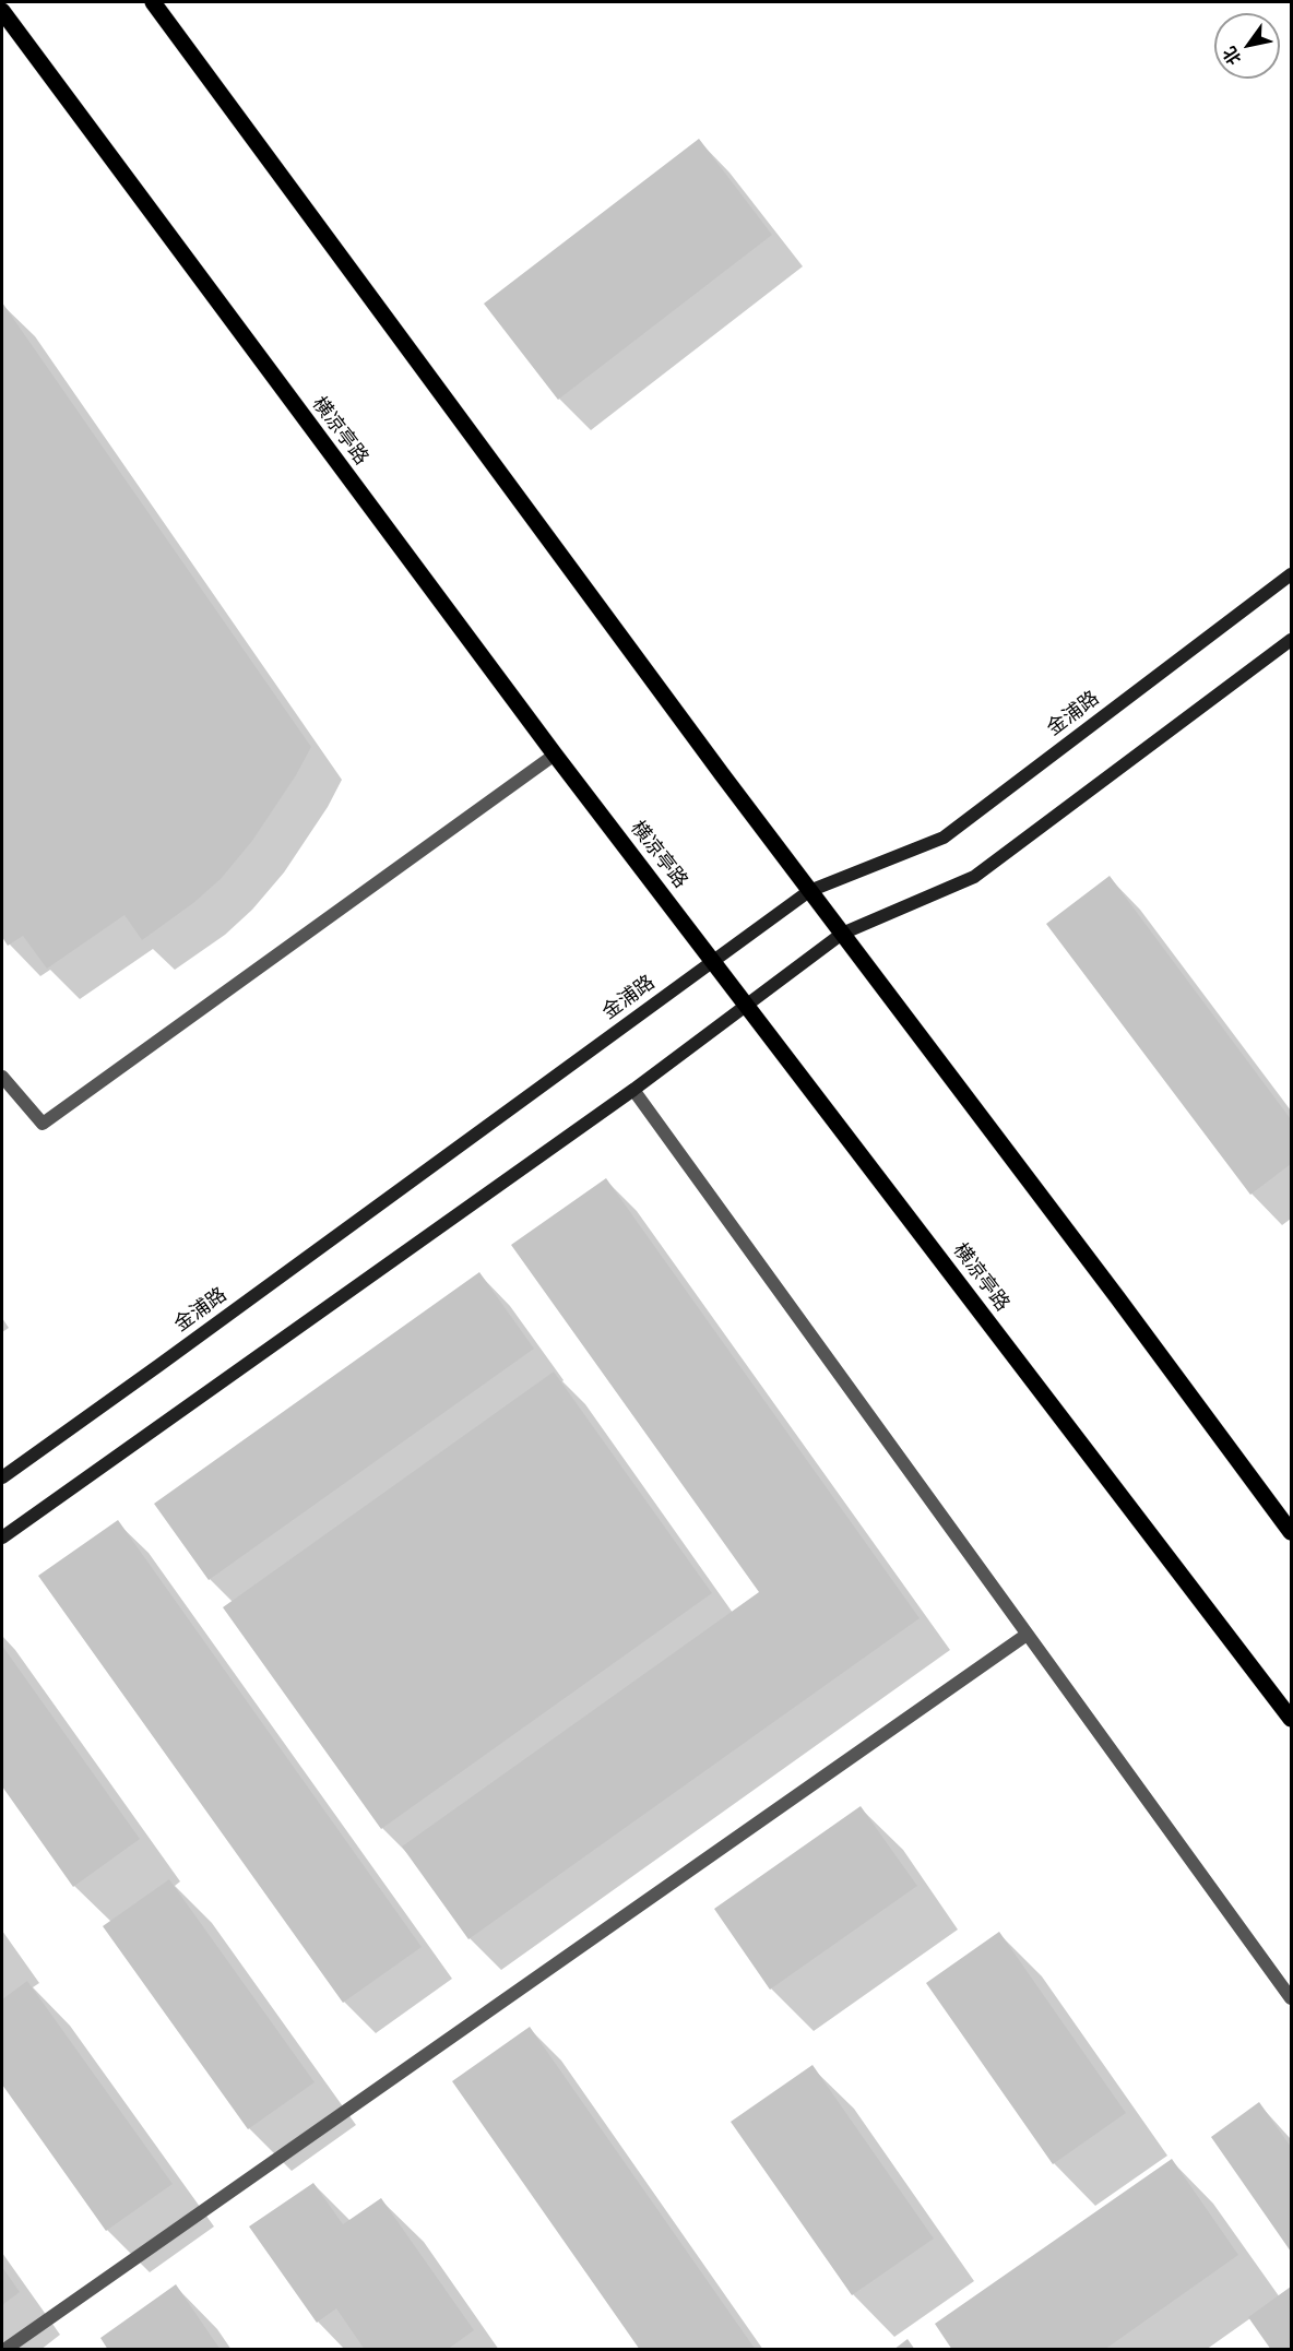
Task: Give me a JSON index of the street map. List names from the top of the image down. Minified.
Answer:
{"streets":{"main road":["横凉亭路"],"street":["金浦路"]},"crossings":[["横凉亭路","金浦路"]],"north":"bottom left"}
